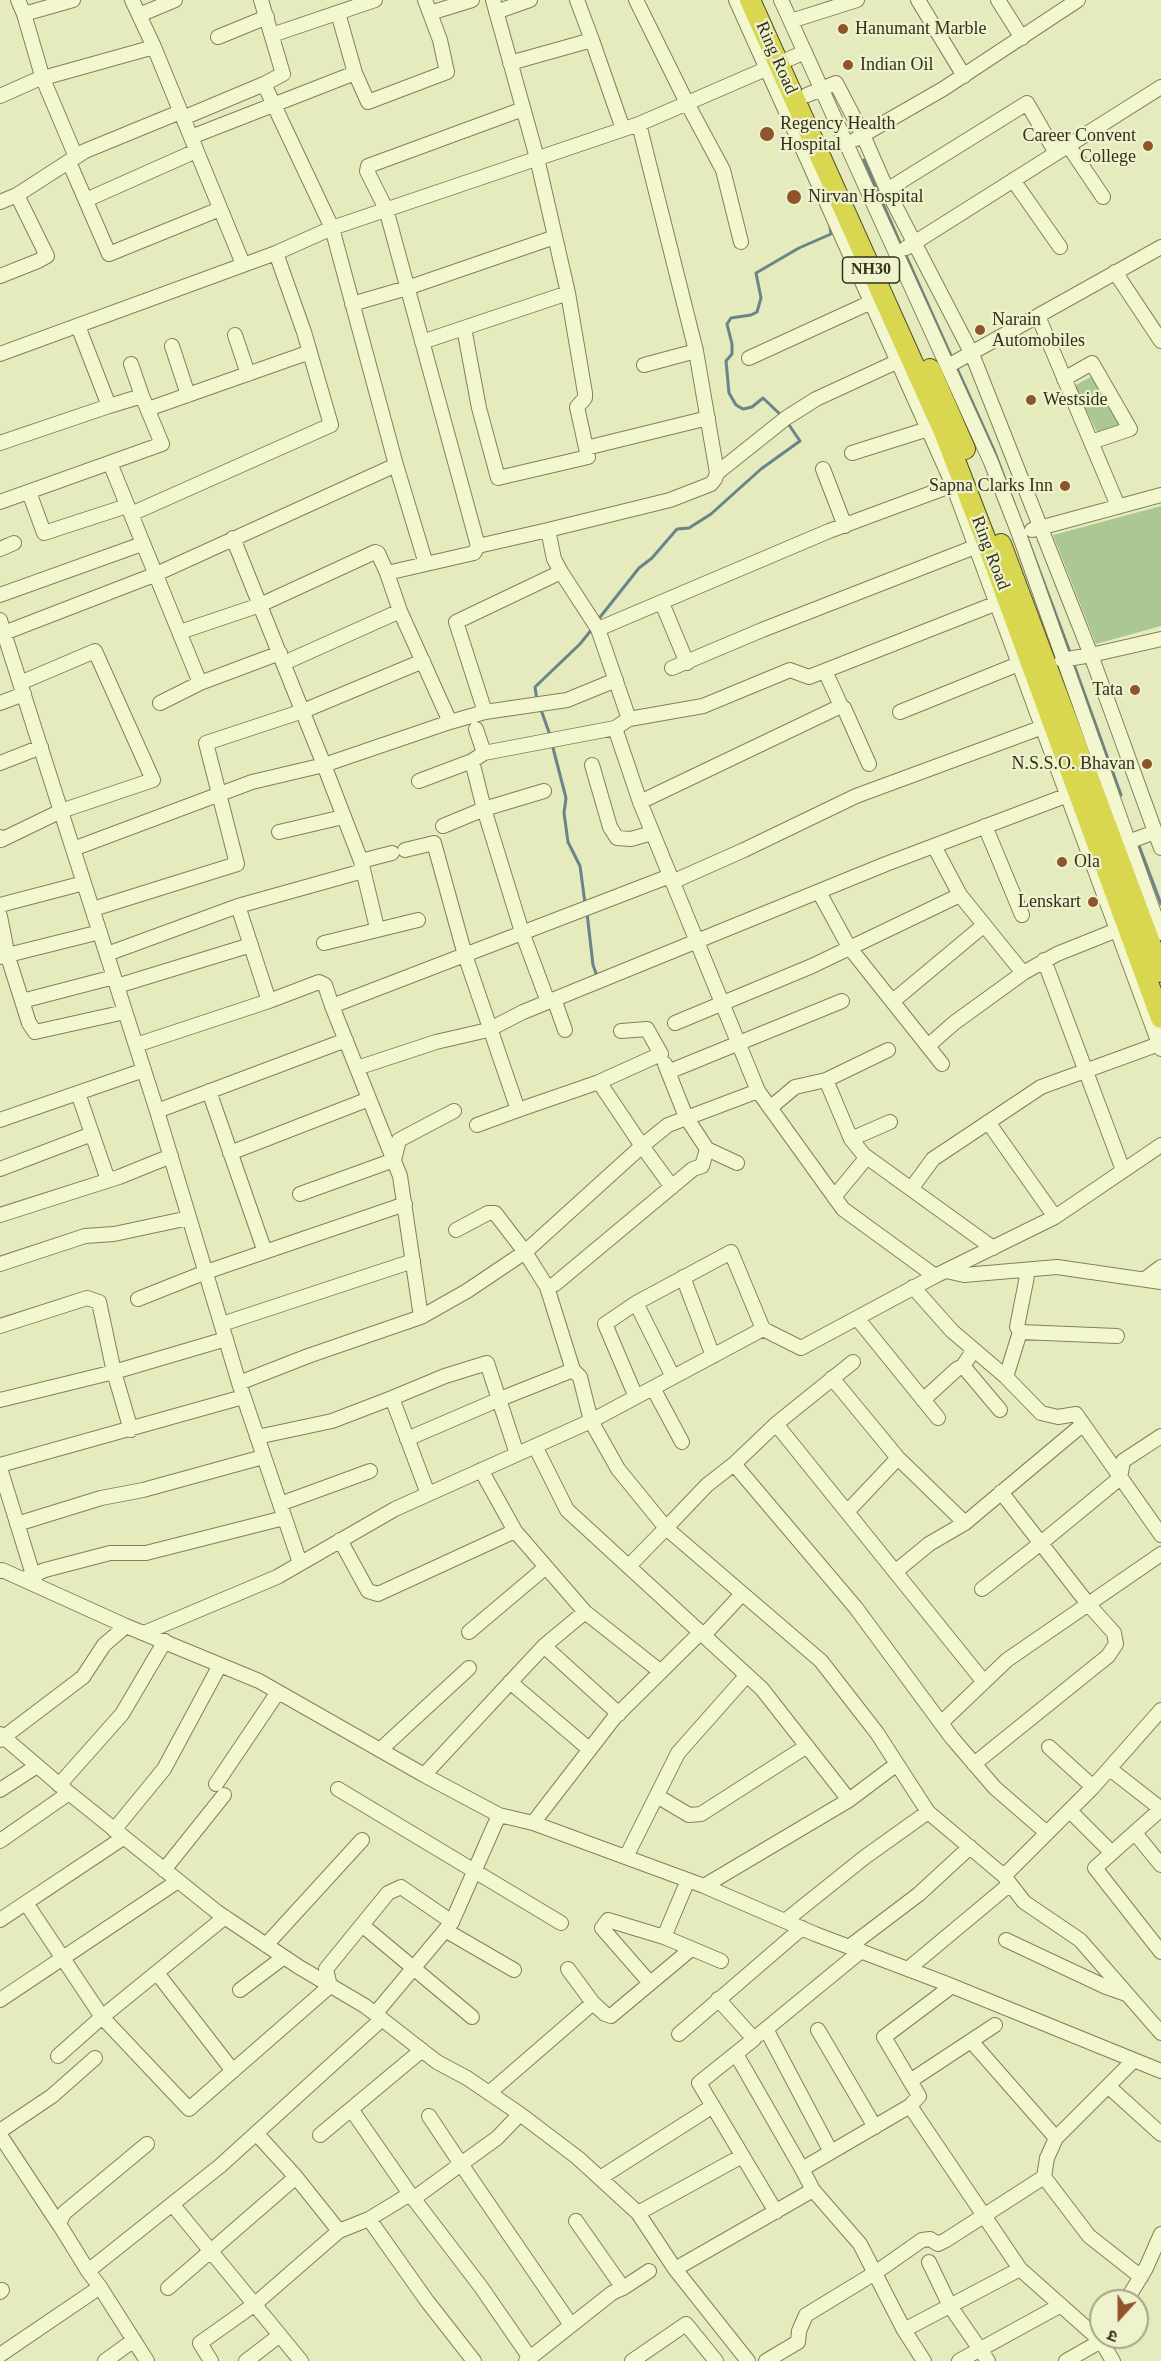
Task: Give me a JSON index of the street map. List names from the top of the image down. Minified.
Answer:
{"streets":{"highway":["Ring Road","NH30"]},"places":["Hanumant Marble","Indian Oil","Regency Health Hospital","Career Convent College","Nirvan Hospital","Narain Automobiles","Westside","Sapna Clarks Inn","Tata","N.S.S.O. Bhavan","Ola","Lenskart"],"north":"bottom"}
